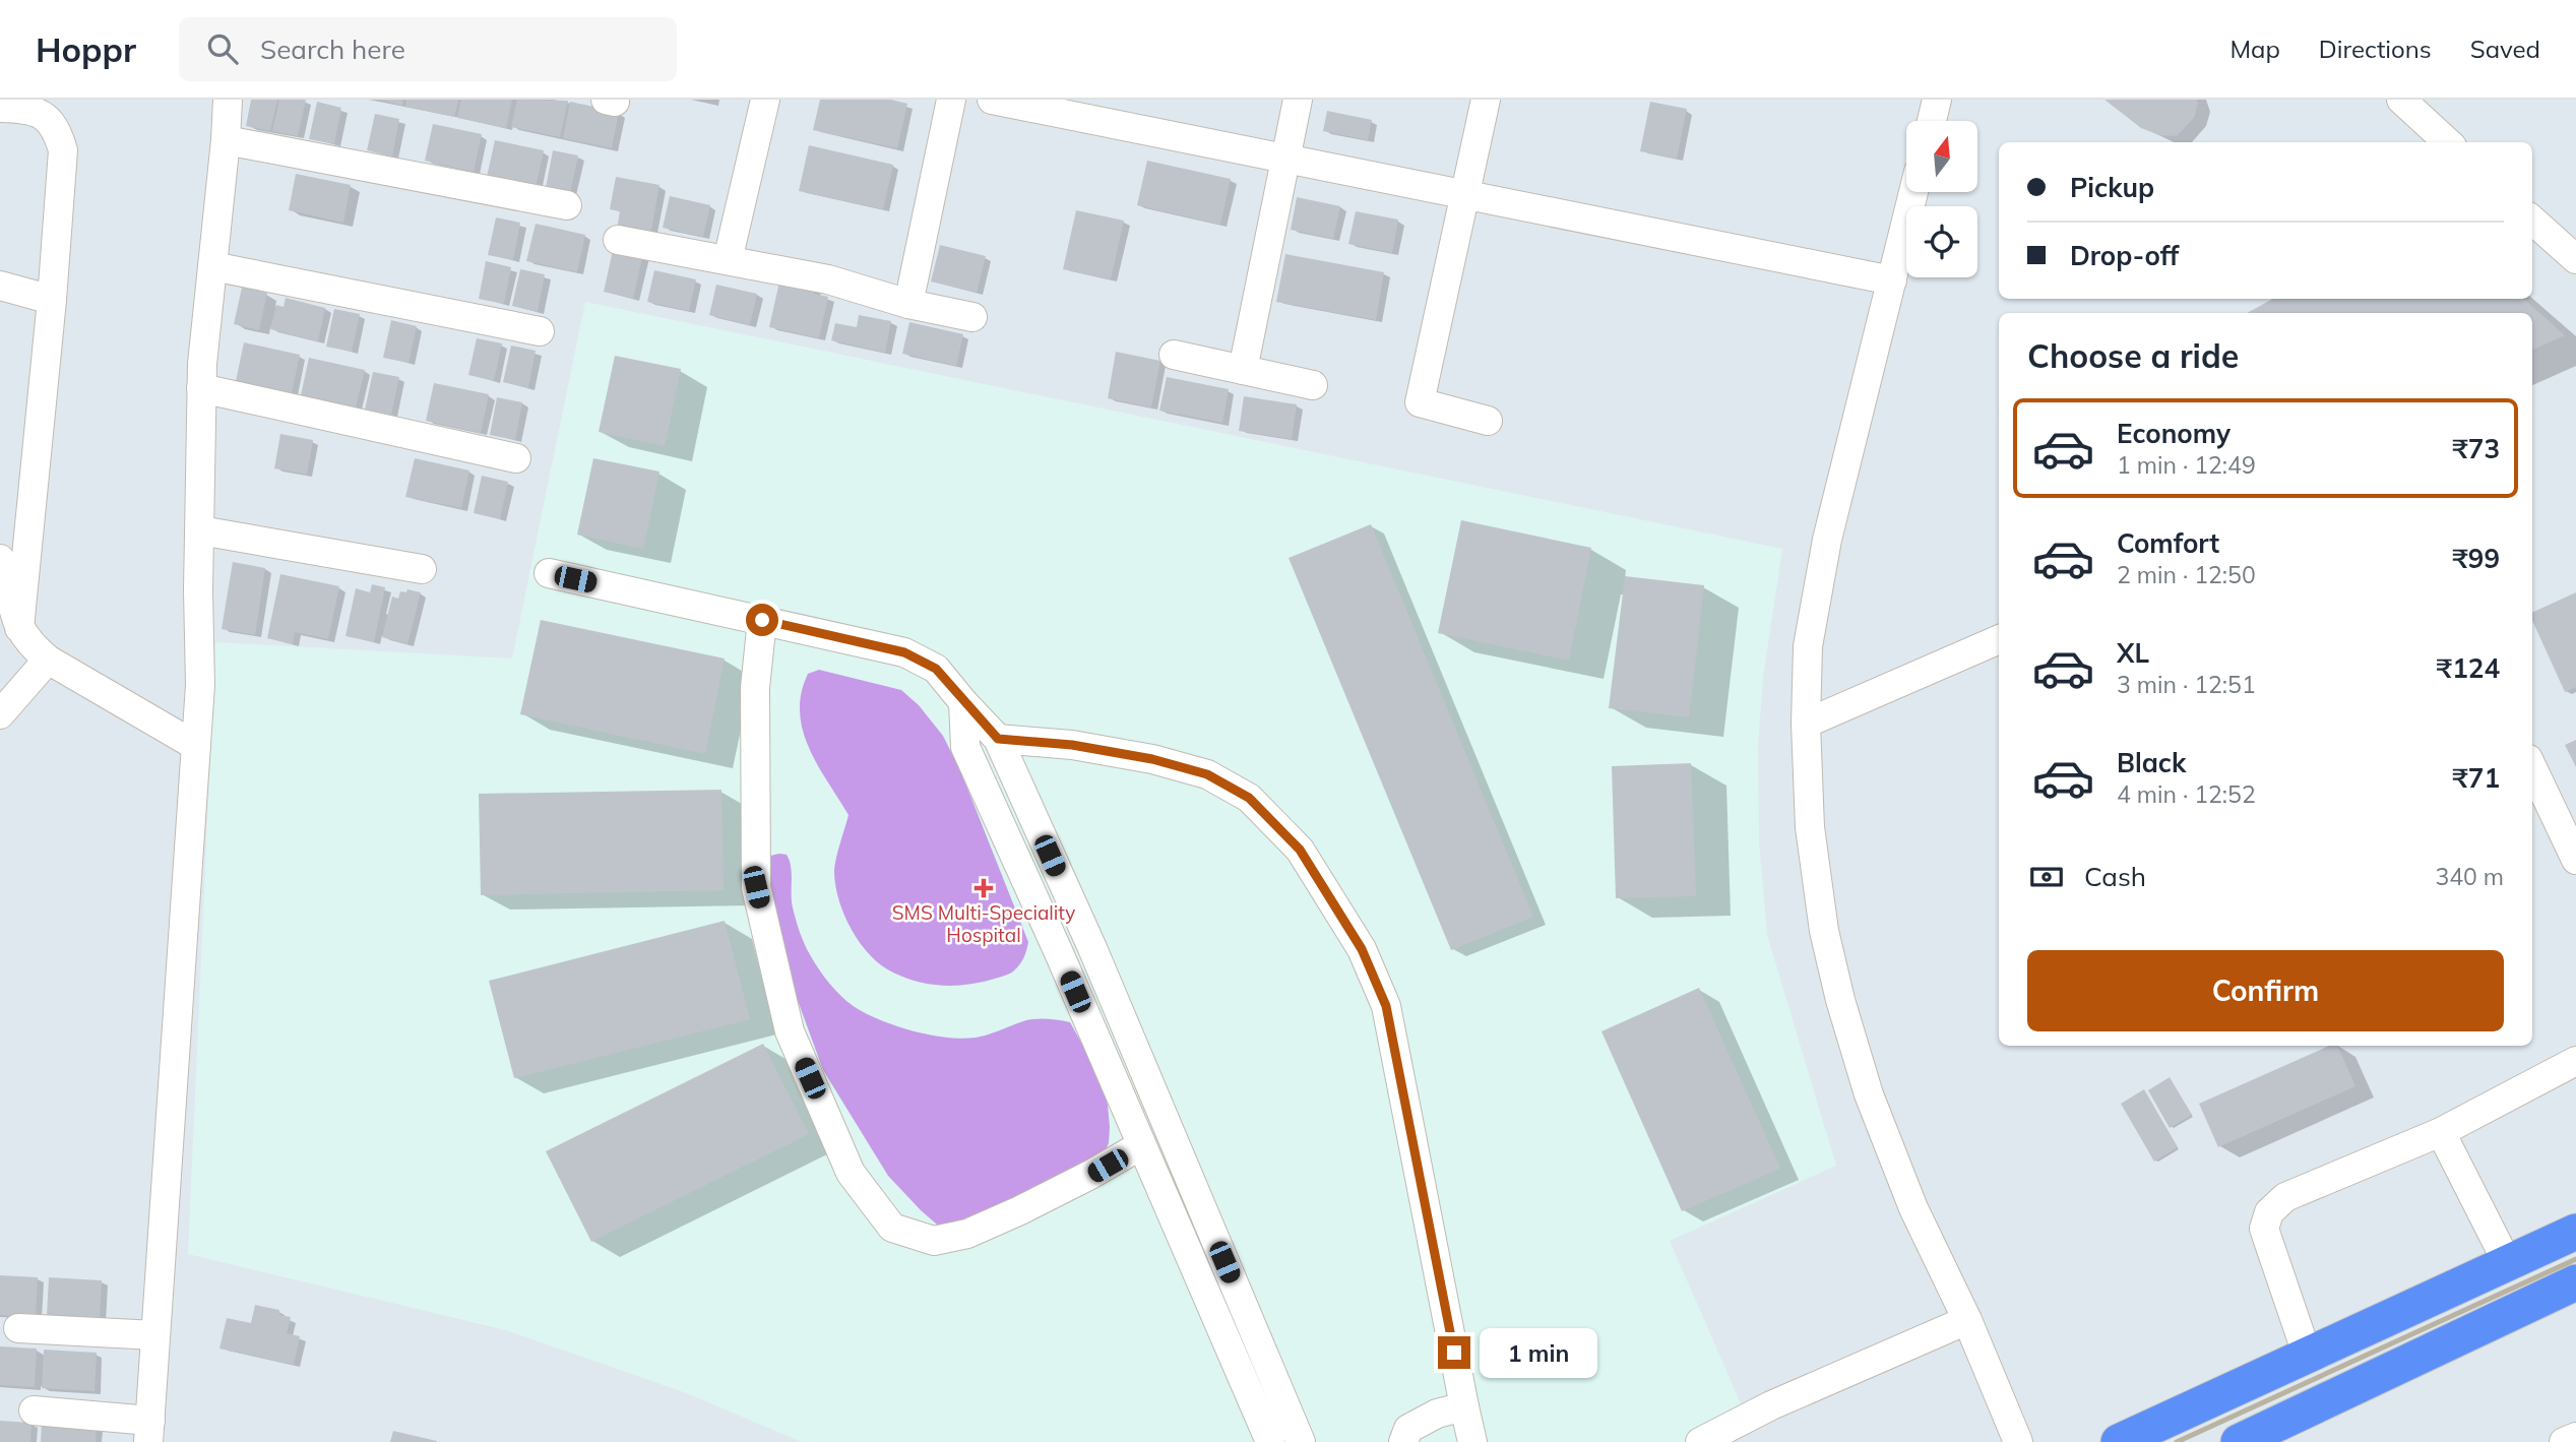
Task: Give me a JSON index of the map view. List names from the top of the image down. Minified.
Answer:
{"places":{"health":["SMS Multi-Speciality Hospital"]},"north":"top","page":{"header":"Hoppr","search":"Search here","nav":["Map","Directions","Saved"],"banner":["Pickup","Drop-off"],"heading":"Choose a ride","list":[{"name":"Economy","note":"1 min · 12:49","value":"₹73"},{"name":"Comfort","note":"2 min · 12:50","value":"₹99"},{"name":"XL","note":"3 min · 12:51","value":"₹124"},{"name":"Black","note":"4 min · 12:52","value":"₹71"}],"pay":["Cash","340 m"],"buttons":"Confirm","bubble":"1 min"}}
